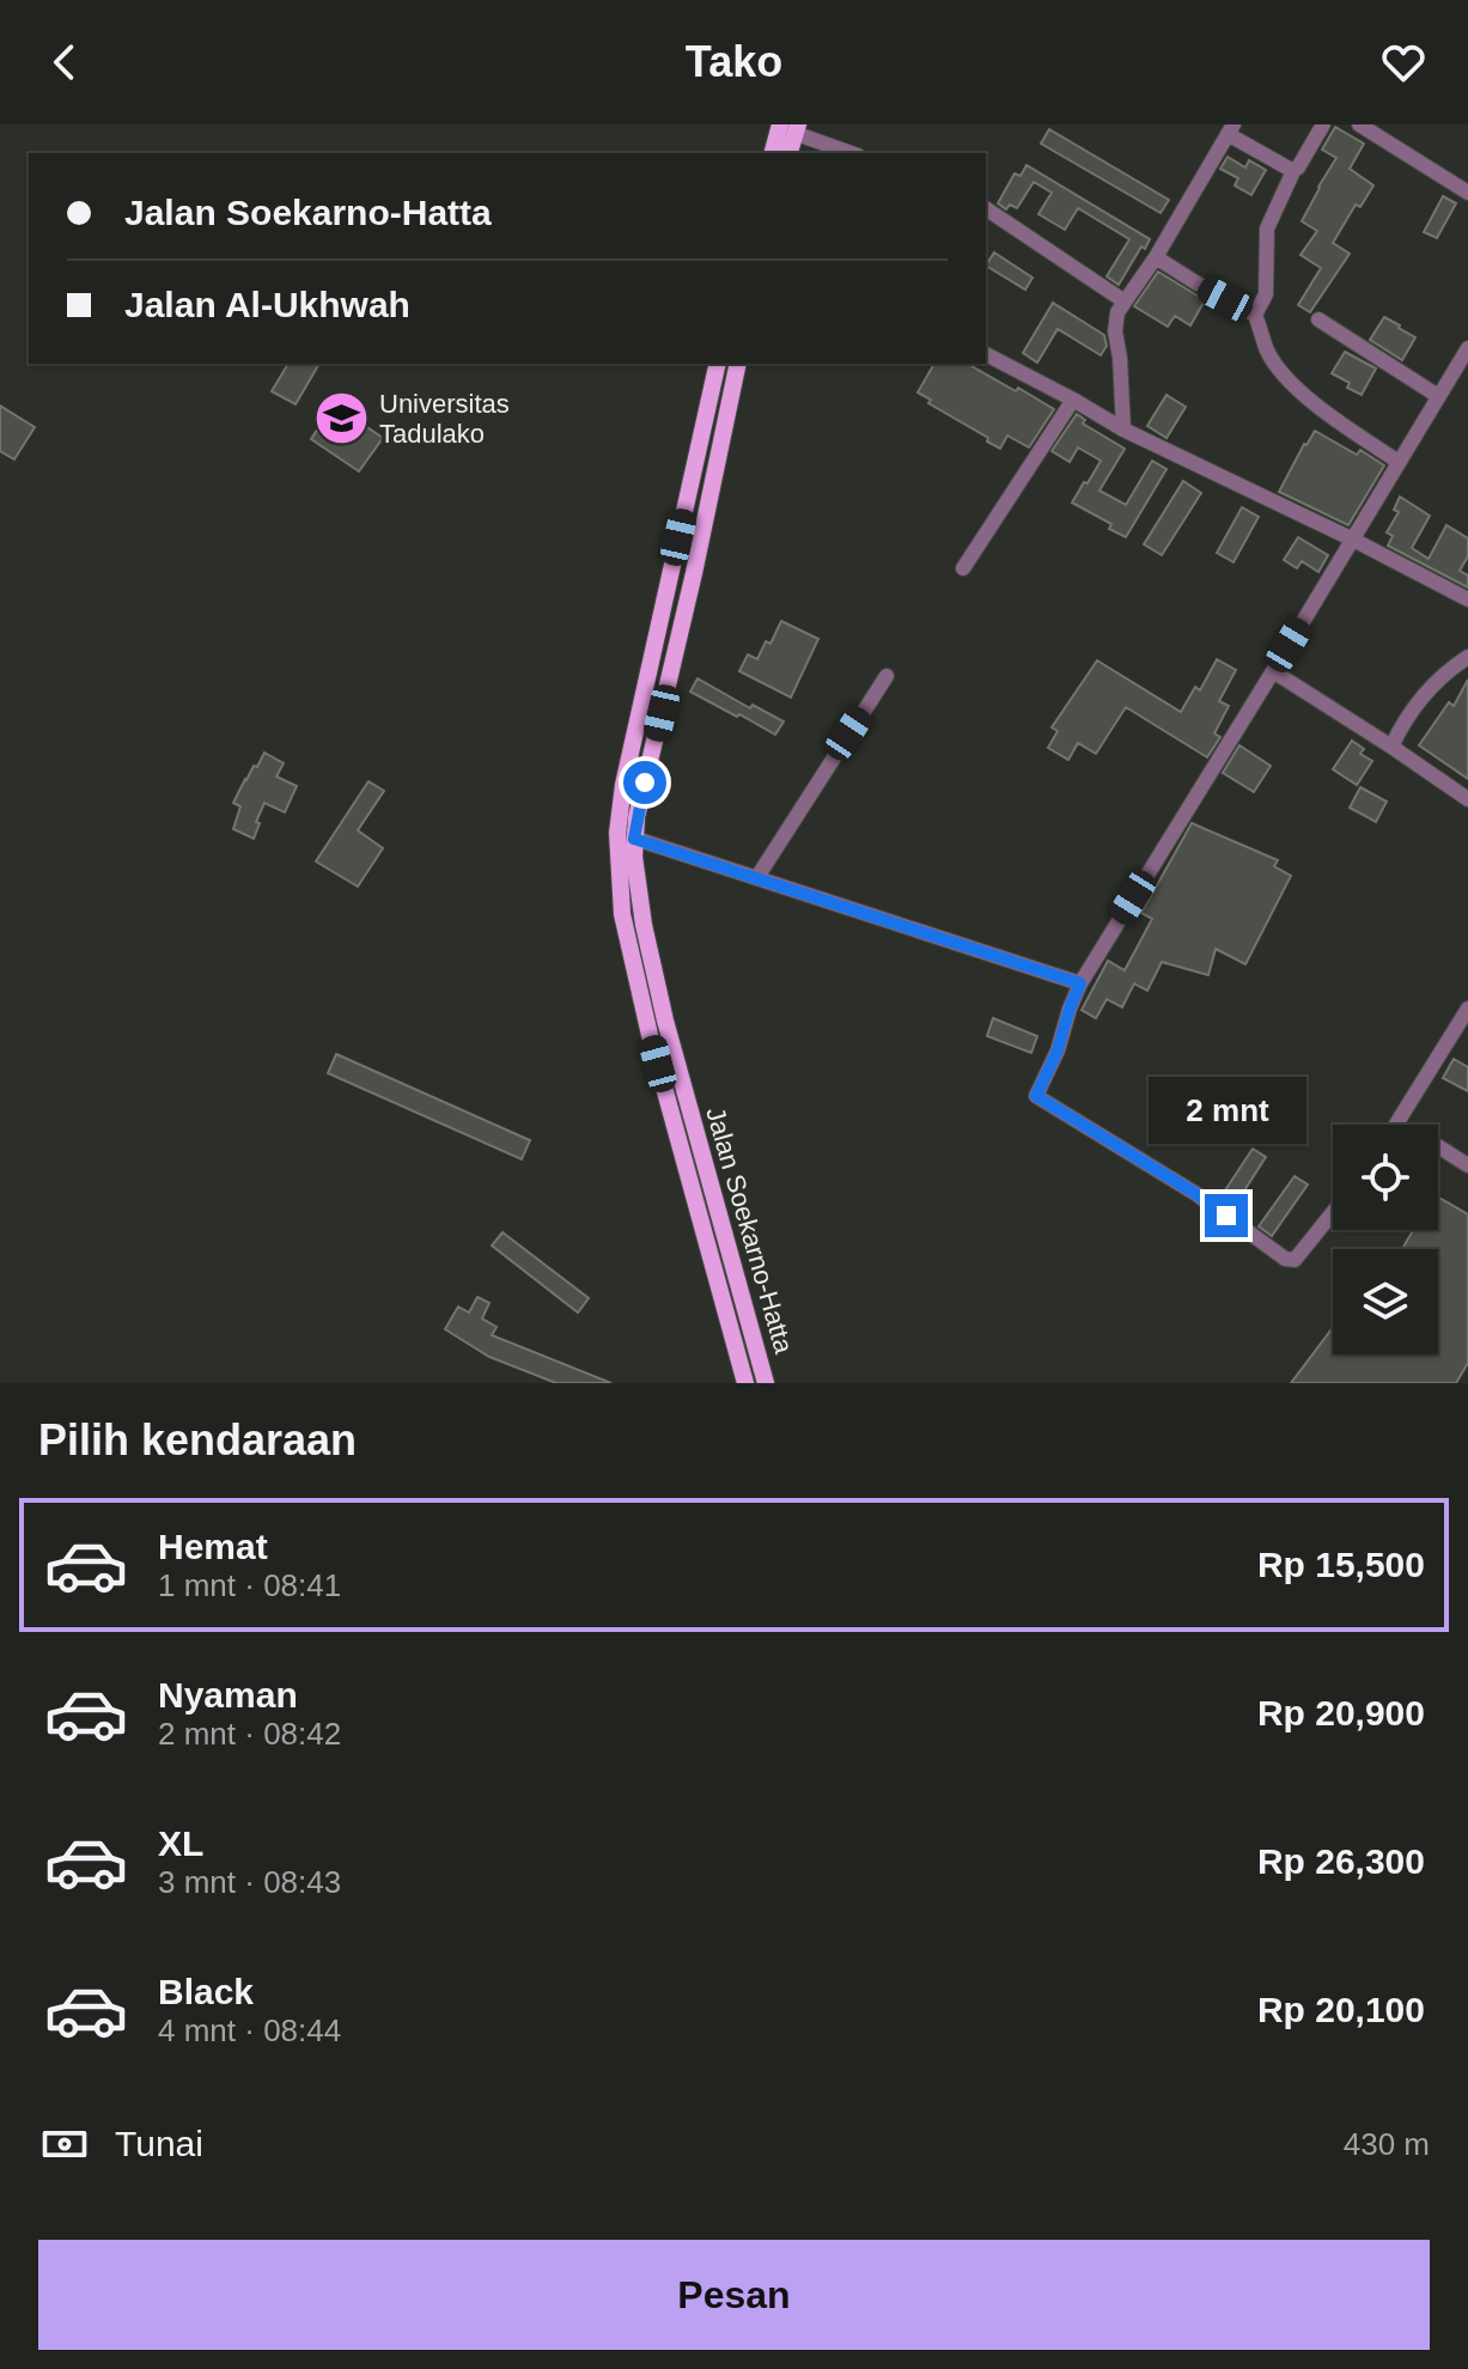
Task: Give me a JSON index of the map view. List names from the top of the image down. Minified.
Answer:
{"streets":{"main road":["Jalan Soekarno-Hatta"]},"places":{"school or university":["Universitas Tadulako"]},"page":{"header":"Tako","banner":["Jalan Soekarno-Hatta","Jalan Al-Ukhwah"],"bubble":"2 mnt","heading":"Pilih kendaraan","list":[{"name":"Hemat","note":"1 mnt · 08:41","value":"Rp 15,500"},{"name":"Nyaman","note":"2 mnt · 08:42","value":"Rp 20,900"},{"name":"XL","note":"3 mnt · 08:43","value":"Rp 26,300"},{"name":"Black","note":"4 mnt · 08:44","value":"Rp 20,100"}],"pay":["Tunai","430 m"],"buttons":"Pesan"}}
